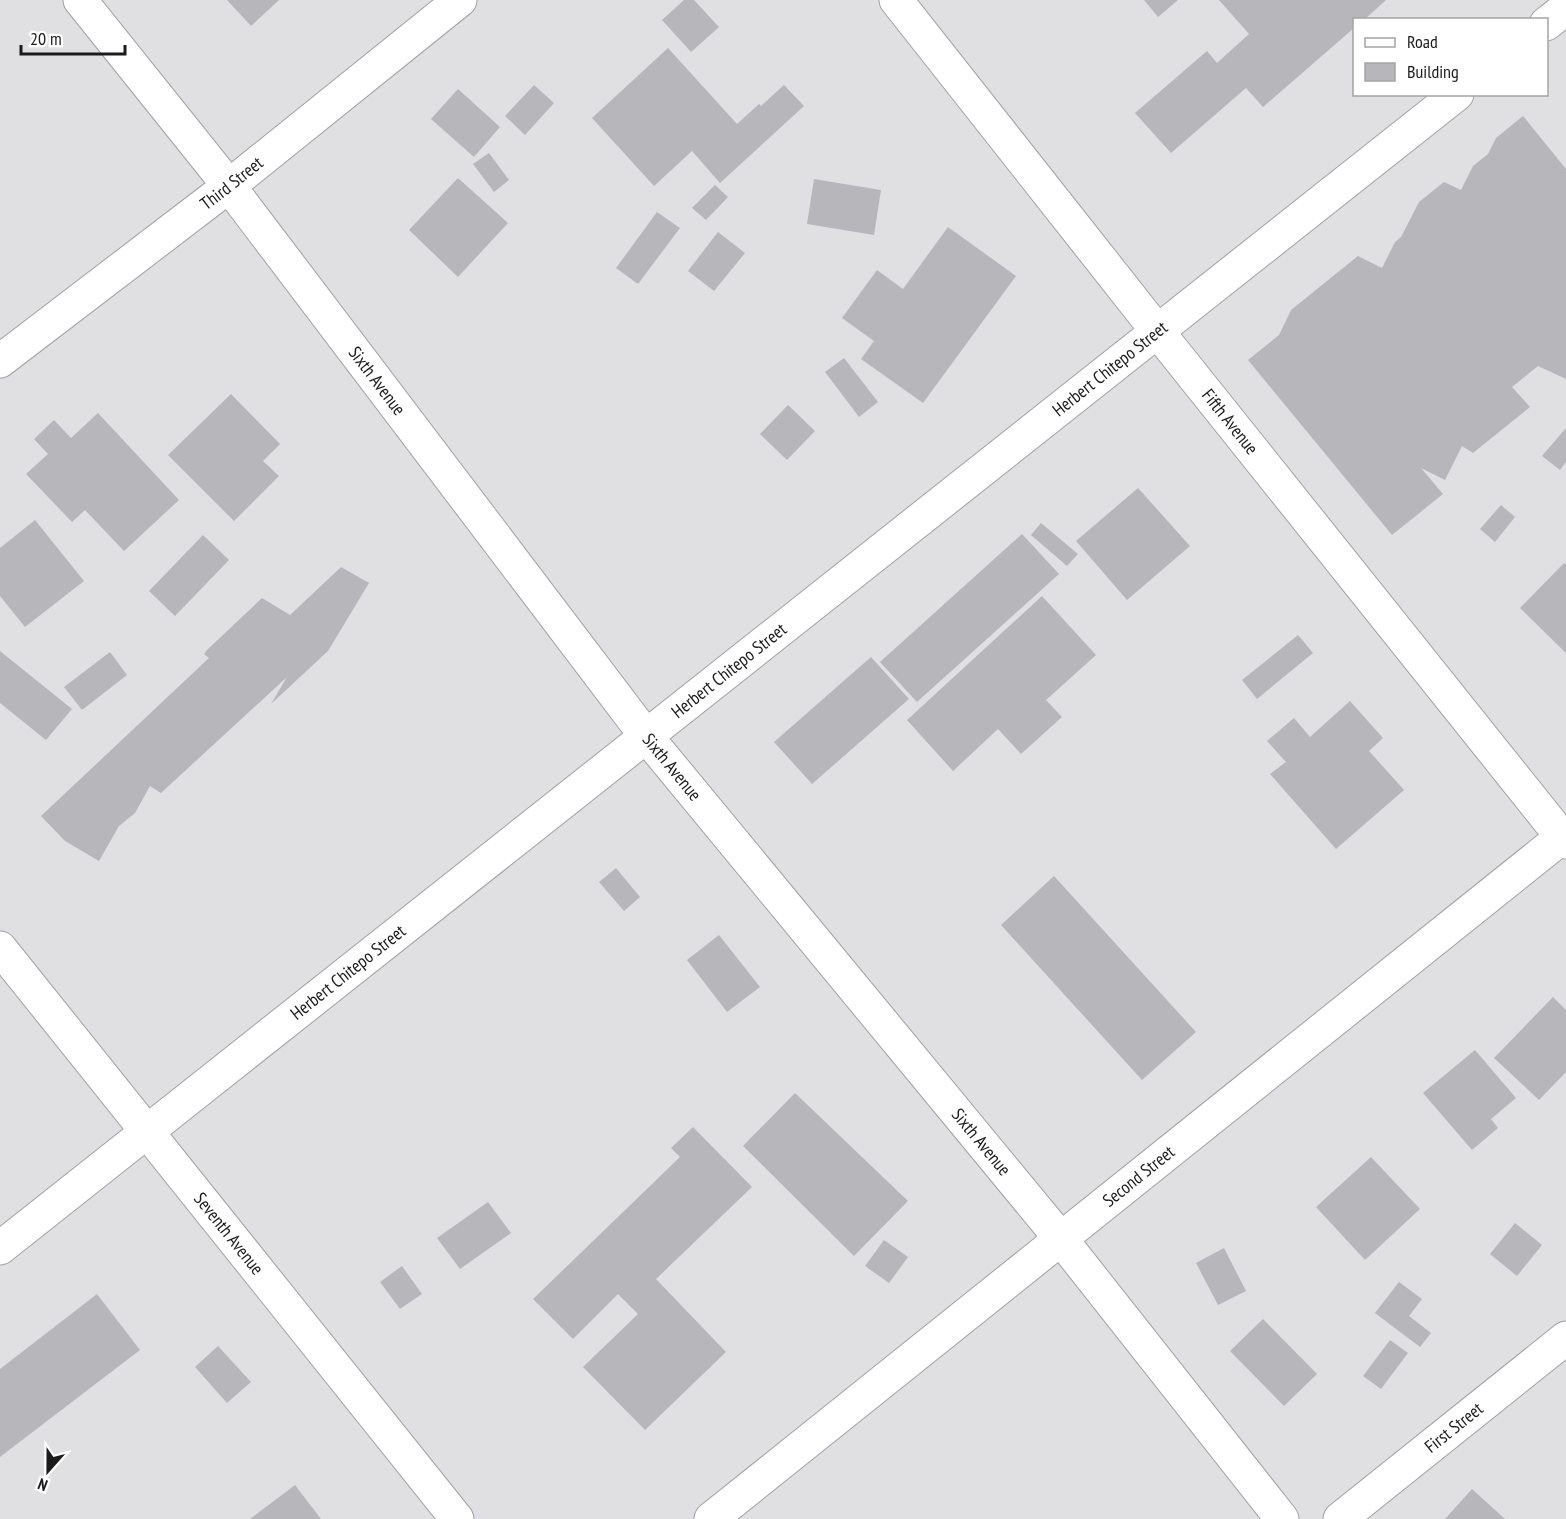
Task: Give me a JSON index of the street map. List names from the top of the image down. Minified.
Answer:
{"streets":{"street":["Third Street","Herbert Chitepo Street","Sixth Avenue","Fifth Avenue","Second Street","Seventh Avenue","First Street"]},"crossings":[["Third Street","Sixth Avenue"],["Herbert Chitepo Street","Sixth Avenue"],["Herbert Chitepo Street","Fifth Avenue"],["Herbert Chitepo Street","Seventh Avenue"],["Sixth Avenue","Second Street"],["Fifth Avenue","Second Street"]],"legend":["Road","Building"],"scale_bar":"20 m","north":"bottom"}
